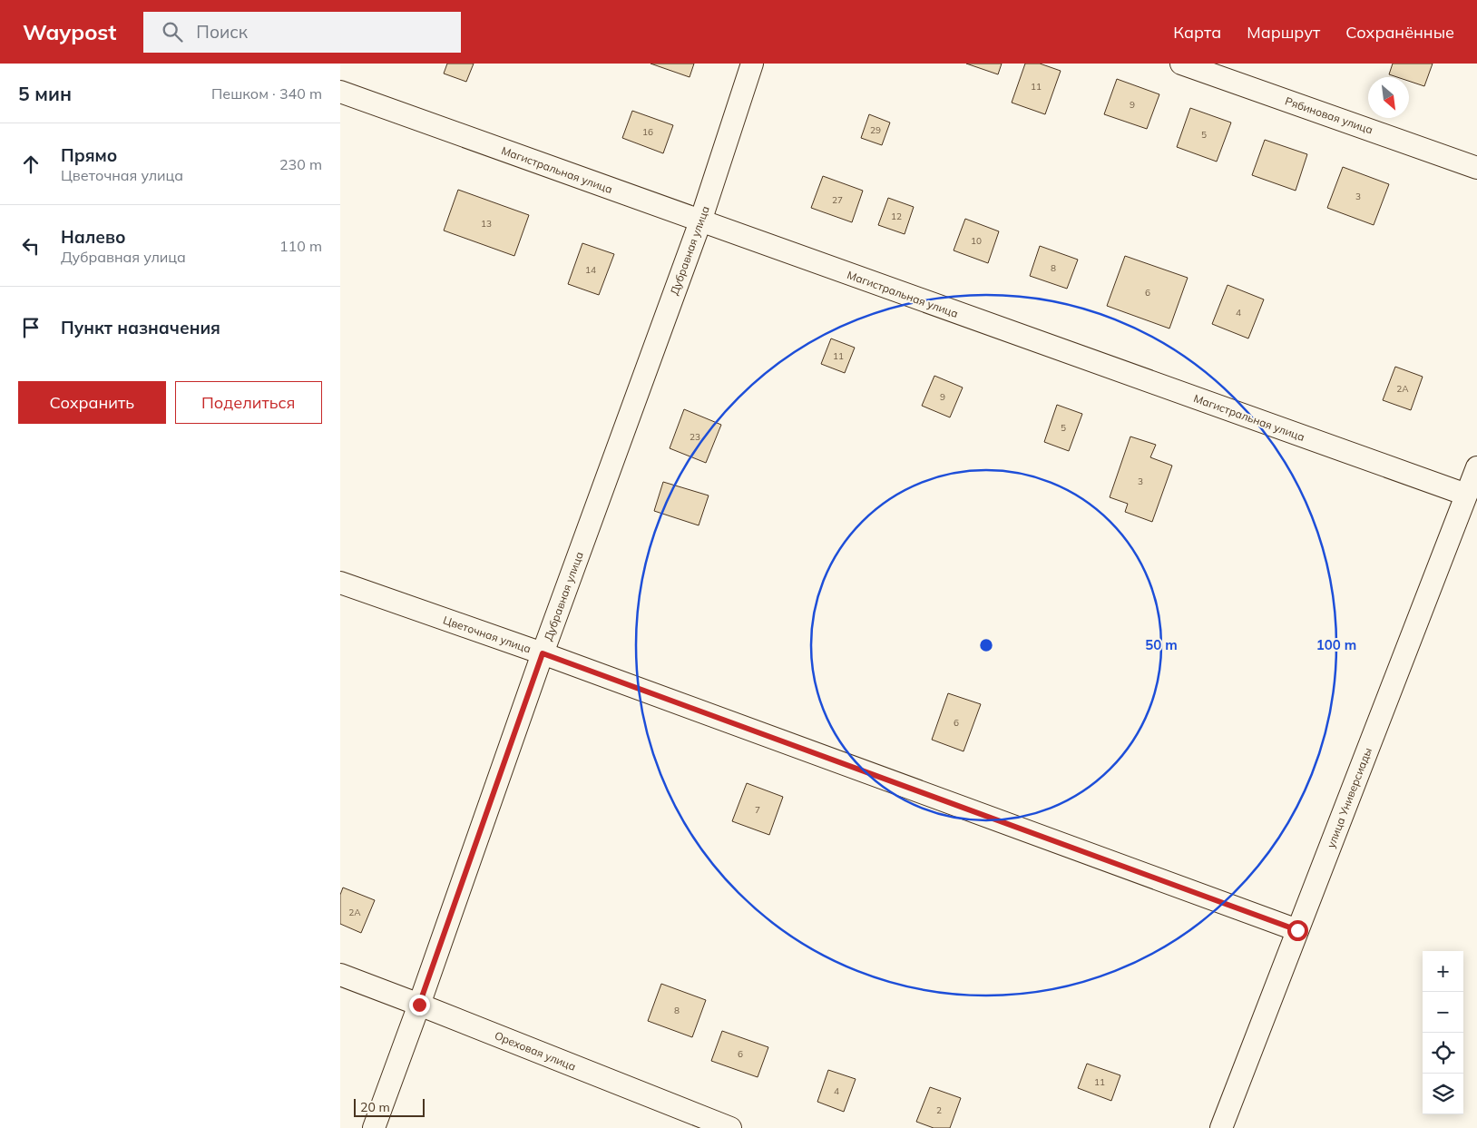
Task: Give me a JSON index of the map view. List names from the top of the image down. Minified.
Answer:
{"streets":{"street":["Рябиновая улица","Магистральная улица","Дубравная улица","Цветочная улица","улица Универсиады","Ореховая улица"]},"crossings":[["Магистральная улица","Дубравная улица"],["Магистральная улица","улица Универсиады"],["Дубравная улица","Цветочная улица"],["Дубравная улица","Ореховая улица"],["Цветочная улица","улица Универсиады"]],"house_numbers":["11","9","29","16","5","3","27","12","13","10","8","14","6","4","11","2А","9","5","23","3","6","7","2А","8","6","11","4","2"],"scale_bar":"20 m","north":"bottom right","page":{"header":"Waypost","search":"Поиск","nav":["Карта","Маршрут","Сохранённые"],"heading":["5 мин","Пешком · 340 m"],"list":[["Прямо","Цветочная улица","230 m"],["Налево","Дубравная улица","110 m"],"Пункт назначения"],"buttons":["Сохранить","Поделиться"],"map_buttons":["+","−"],"scale":"20 m"},"rings":["50 m","100 m"]}
